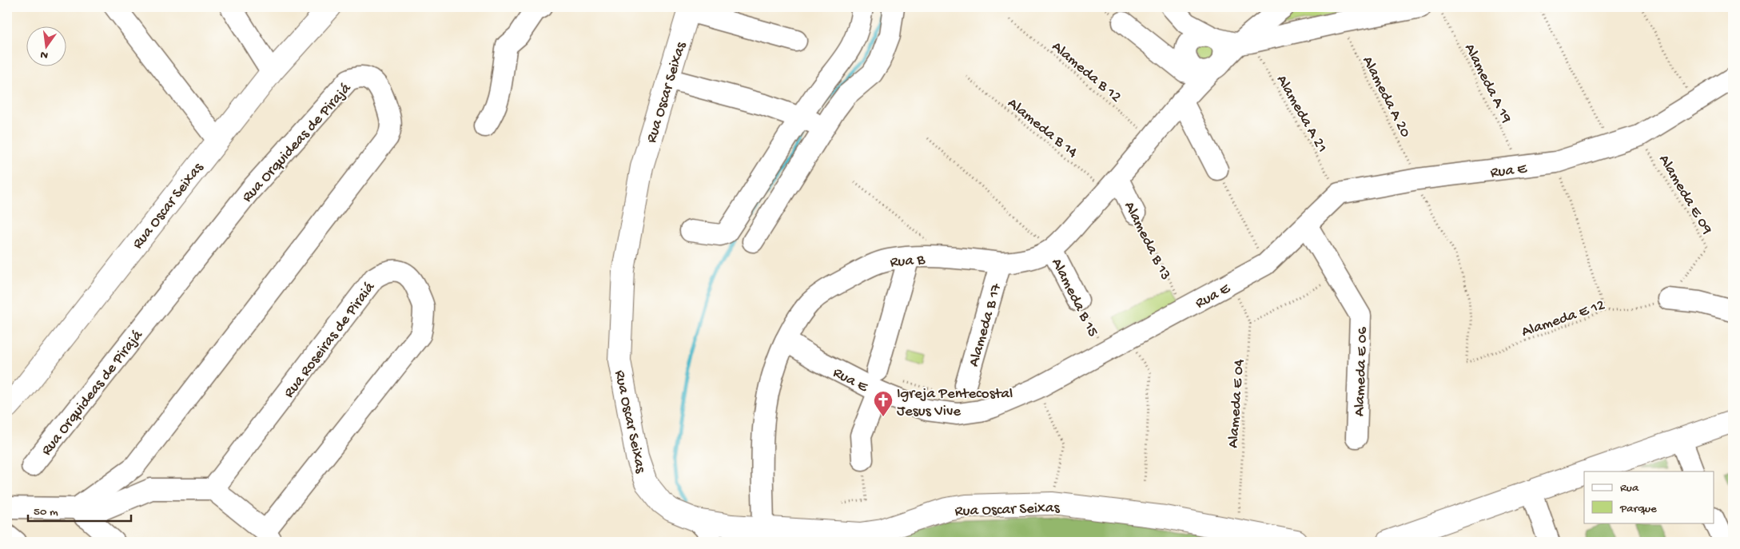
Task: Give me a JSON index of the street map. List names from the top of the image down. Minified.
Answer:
{"streets":{"main road":["Rua Oscar Seixas"],"street":["Rua Orquideas de Pirajá","Rua E","Alameda B 13","Rua B","Alameda B 15","Alameda B 17","Rua Roseiras de Piraiá","Alameda E 06"],"path":["Alameda B 12","Alameda A 19","Alameda A 20","Alameda A 21","Alameda B 14","Alameda E 09","Alameda E 12","Alameda E 04"]},"crossings":[["Alameda B 12","Rua B"],["Alameda A 19","Rua E"],["Rua Oscar Seixas","Rua B"],["Rua Oscar Seixas","Alameda E 04"],["Alameda A 20","Rua E"],["Alameda A 20","Alameda E 12"],["Alameda A 21","Rua E"],["Alameda A 21","Rua B"],["Alameda B 14","Alameda B 13"],["Alameda B 14","Rua B"],["Rua E","Alameda E 09"],["Rua E","Rua B"],["Rua E","Alameda E 06"],["Rua E","Alameda E 04"],["Alameda E 09","Alameda E 12"],["Alameda B 13","Rua B"],["Rua B","Alameda B 15"],["Rua B","Alameda B 17"]],"places":{"church":["Igreja Pentecostal Jesus Vive"]},"legend":["Rua","Parque"],"scale_bar":"50 m","north":"bottom"}
